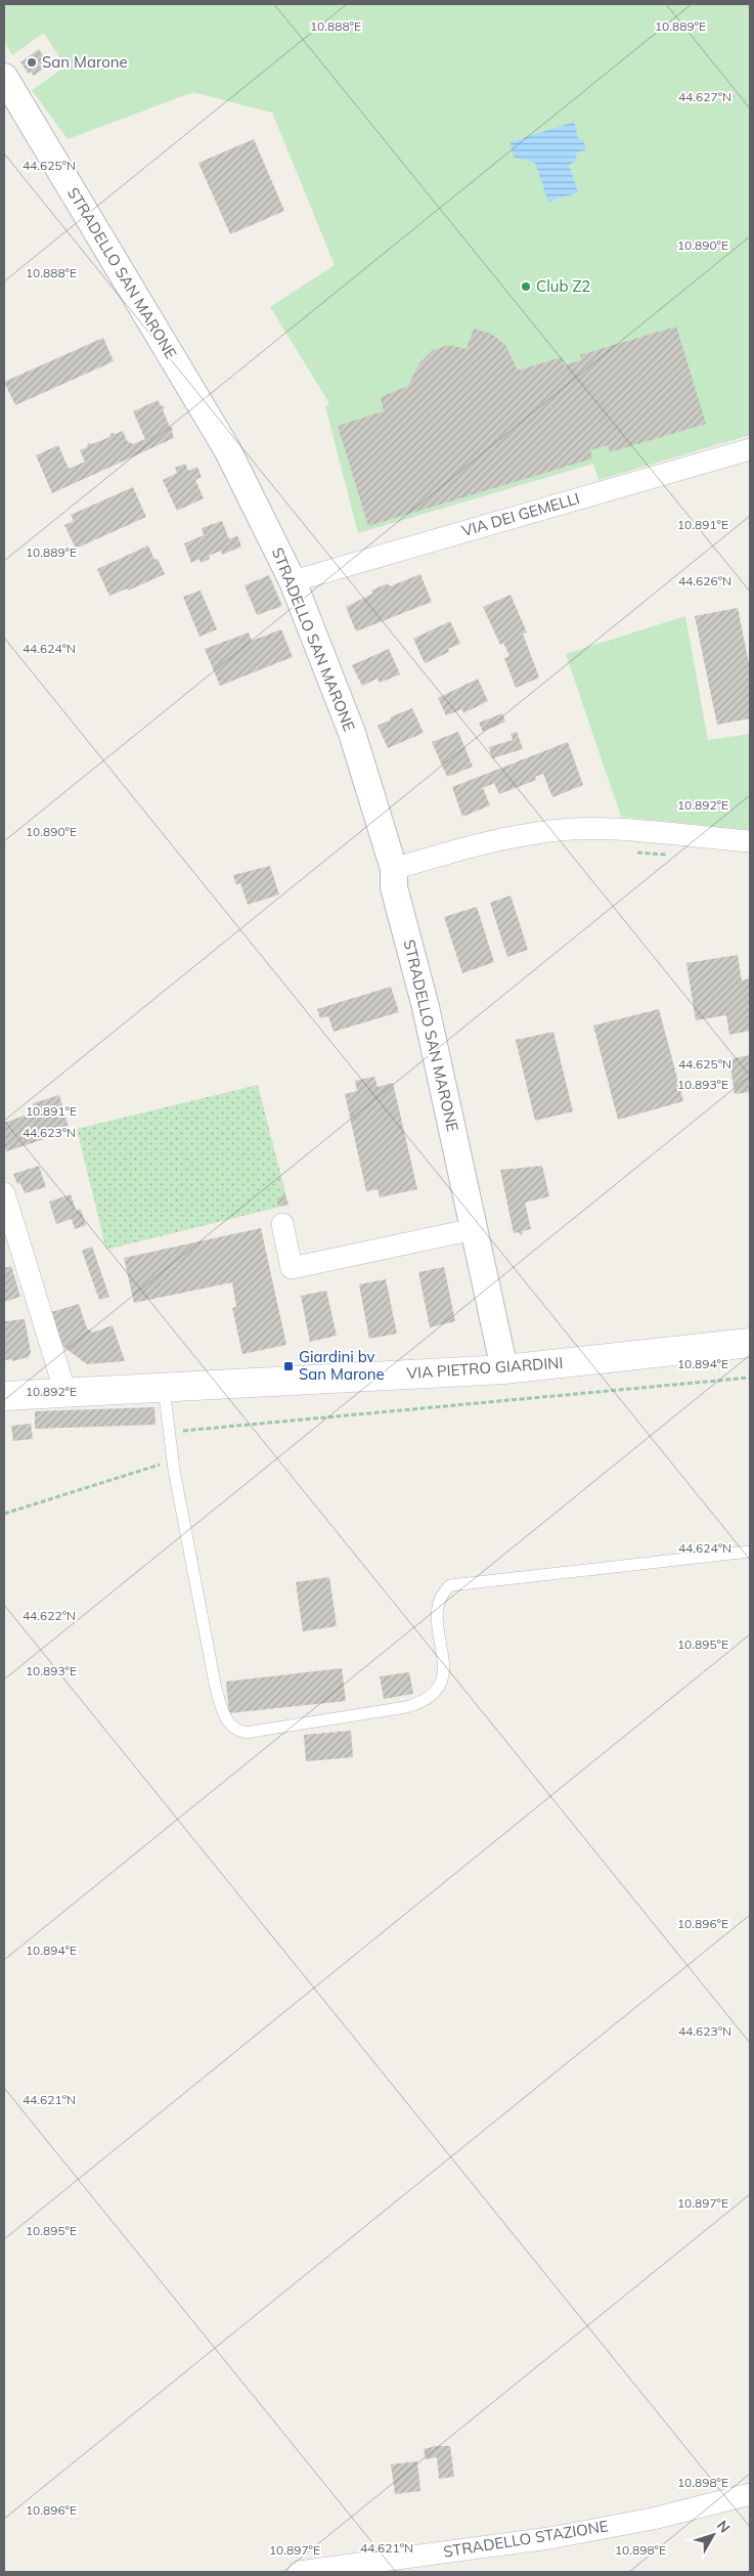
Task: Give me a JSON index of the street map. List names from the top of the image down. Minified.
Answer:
{"streets":{"main road":["VIA PIETRO GIARDINI"],"street":["STRADELLO SAN MARONE","VIA DEI GEMELLI","STRADELLO STAZIONE"]},"crossings":[["STRADELLO SAN MARONE","VIA DEI GEMELLI"],["STRADELLO SAN MARONE","VIA PIETRO GIARDINI"]],"places":{"other":["San Marone","Club Z2"],"transit":["Giardini bv San Marone"]},"north":"top right","coordinates":["10.888°E","10.889°E","44.627°N","44.625°N","10.890°E","10.891°E","44.626°N","44.624°N","10.892°E","10.893°E","44.623°N","10.894°E","44.622°N","10.895°E","10.896°E","44.621°N","10.897°E","10.898°E"]}
